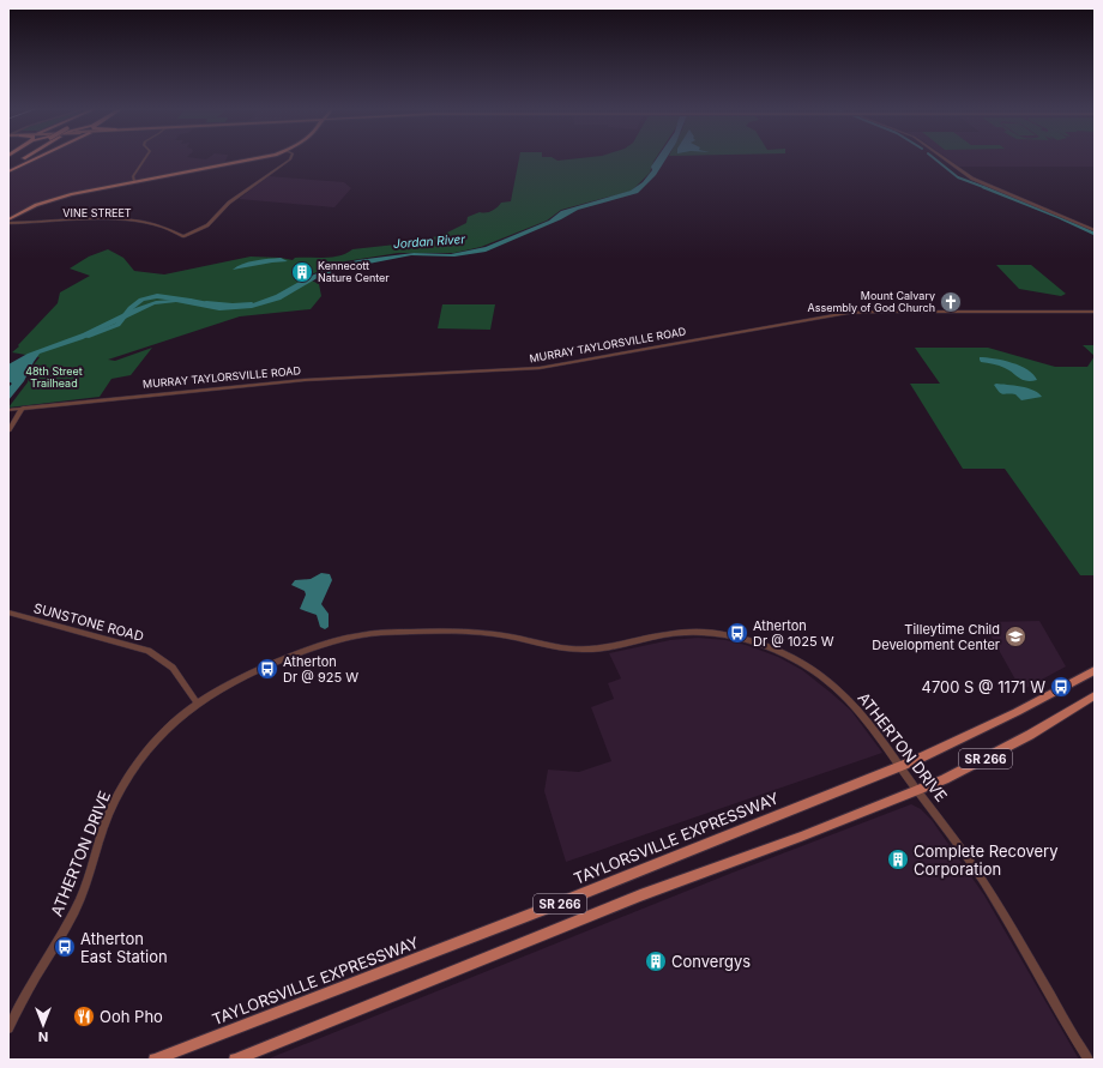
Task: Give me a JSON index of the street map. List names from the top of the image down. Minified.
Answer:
{"streets":{"main road":["SR 266","TAYLORSVILLE EXPRESSWAY"],"street":["VINE STREET","MURRAY TAYLORSVILLE ROAD","SUNSTONE ROAD","ATHERTON DRIVE"]},"crossings":[["SUNSTONE ROAD","ATHERTON DRIVE"],["ATHERTON DRIVE","SR 266"],["ATHERTON DRIVE","TAYLORSVILLE EXPRESSWAY"]],"water":["Jordan River"],"parks":["48th Street Trailhead"],"places":{"building":["Kennecott Nature Center","Complete Recovery Corporation","Convergys"],"church":["Mount Calvary Assembly of God Church"],"bus stop":["Atherton Dr @ 1025 W","Atherton Dr @ 925 W","4700 S @ 1171 W","Atherton East Station"],"school or university":["Tilleytime Child Development Center"],"restaurant":["Ooh Pho"]},"north":"bottom"}
